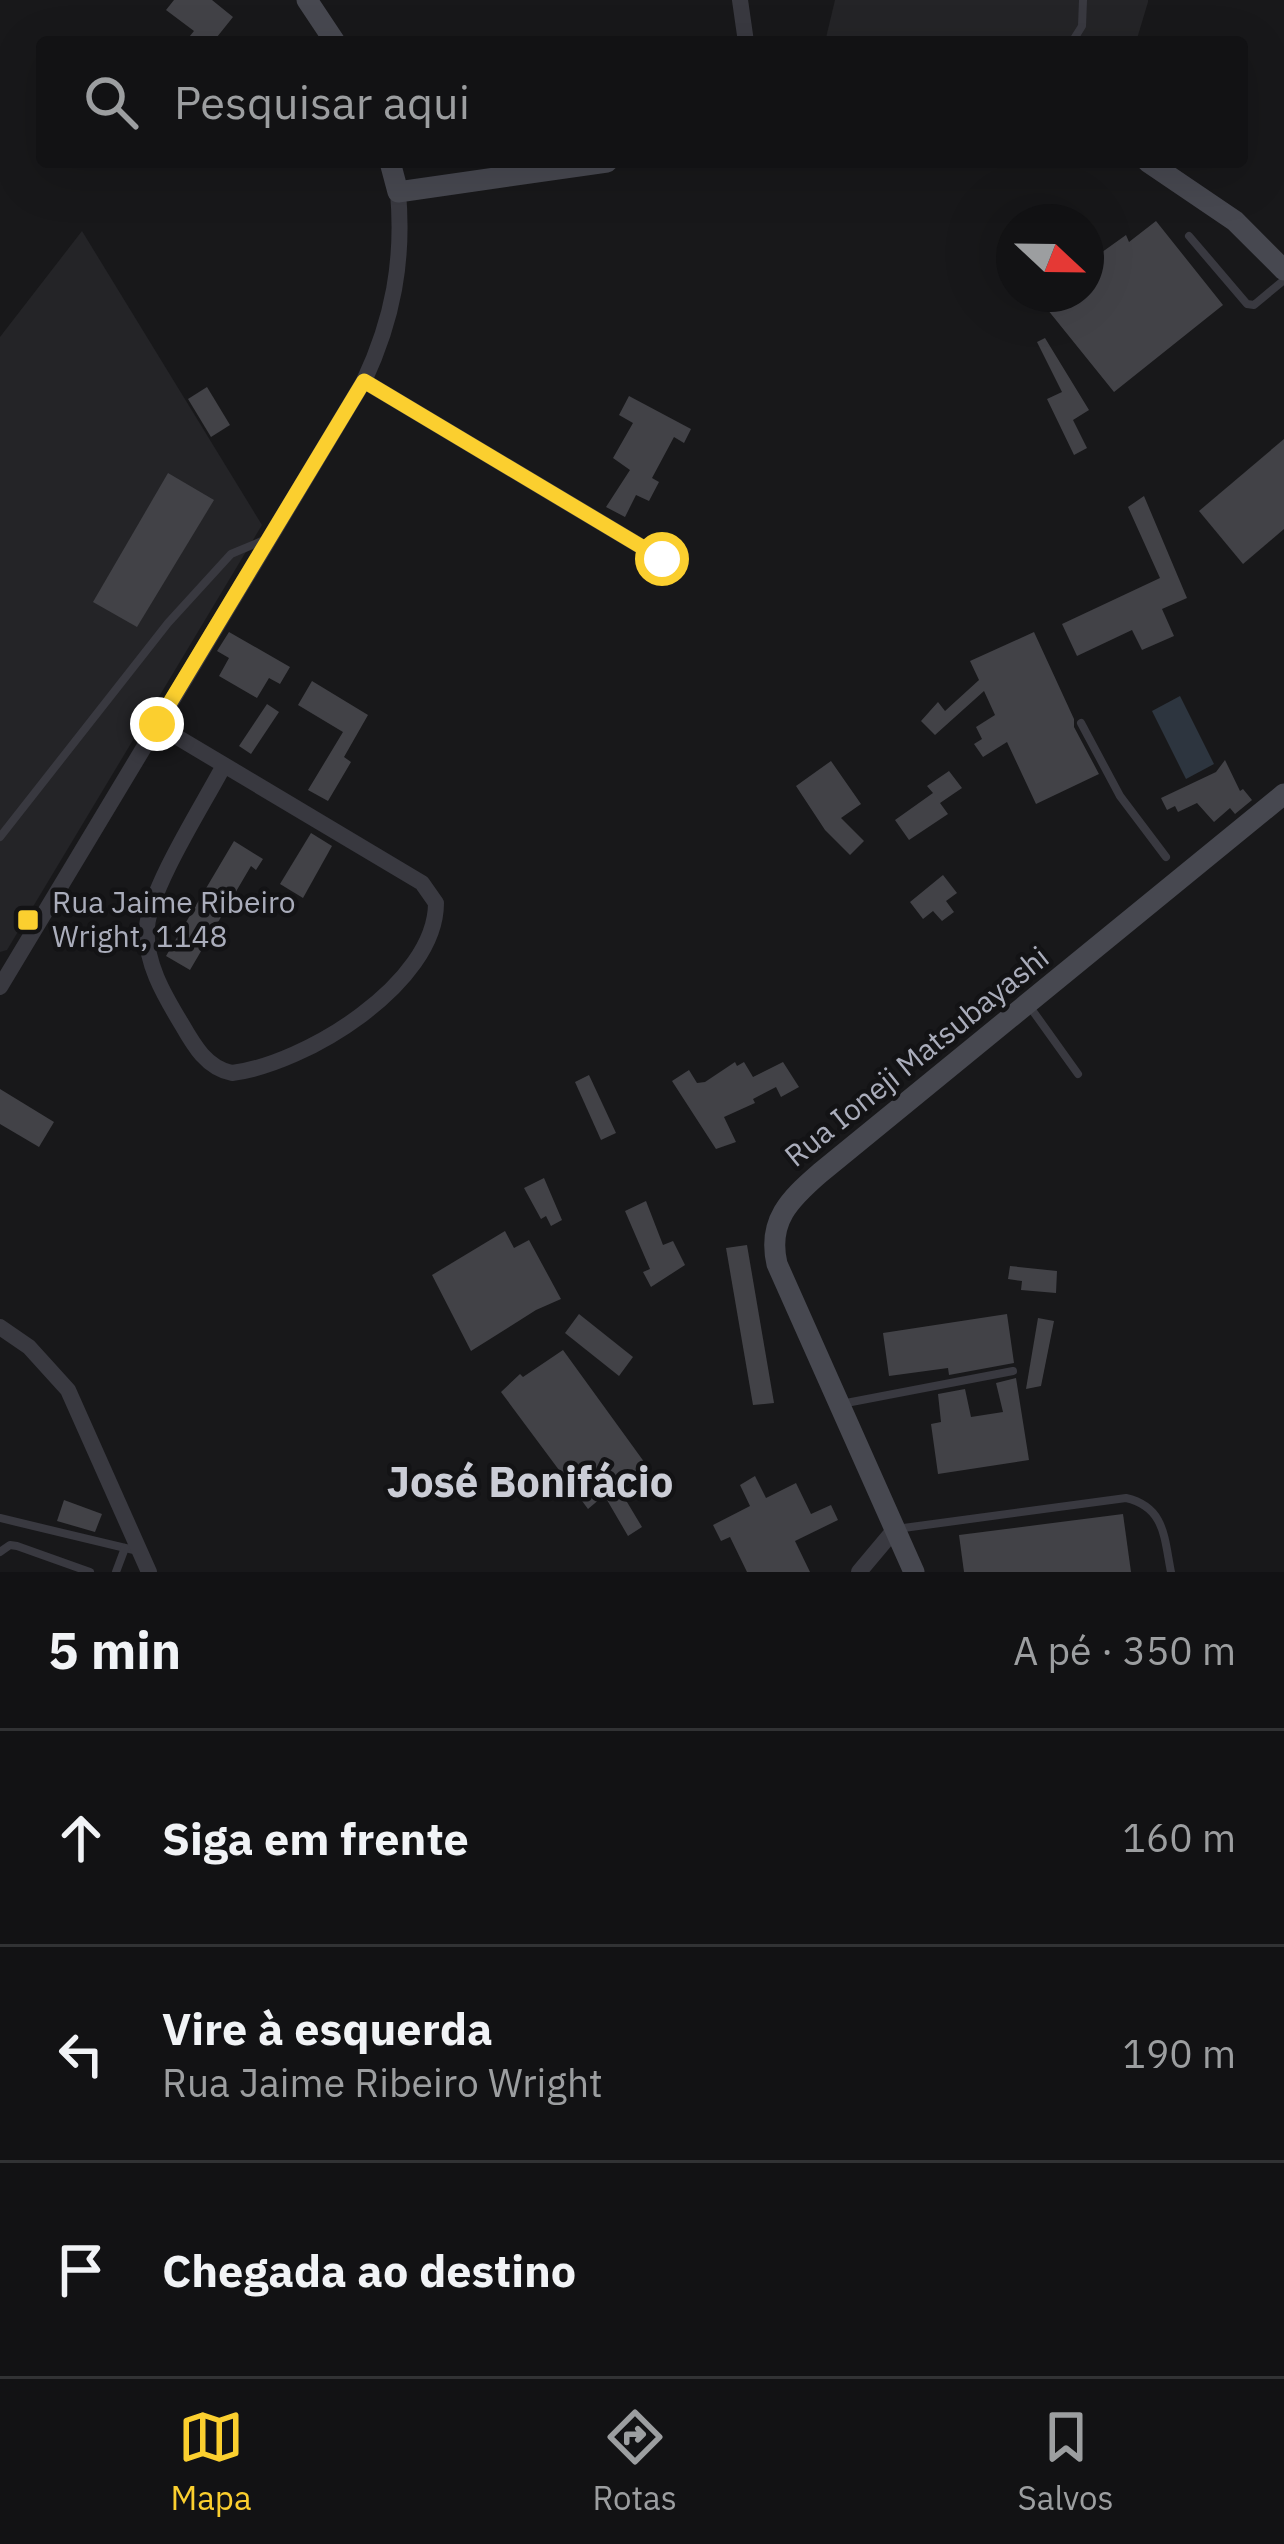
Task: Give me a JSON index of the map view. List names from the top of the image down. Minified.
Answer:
{"streets":{"main road":["Rua Ioneji Matsubayashi"]},"districts":["José Bonifácio"],"places":{"transit":["Rua Jaime Ribeiro Wright, 1148"]},"north":"right","page":{"search":"Pesquisar aqui","heading":["5 min","A pé · 350 m"],"list":[["Siga em frente","160 m"],["Vire à esquerda","Rua Jaime Ribeiro Wright","190 m"],"Chegada ao destino"],"nav":["Mapa","Rotas","Salvos"]}}
